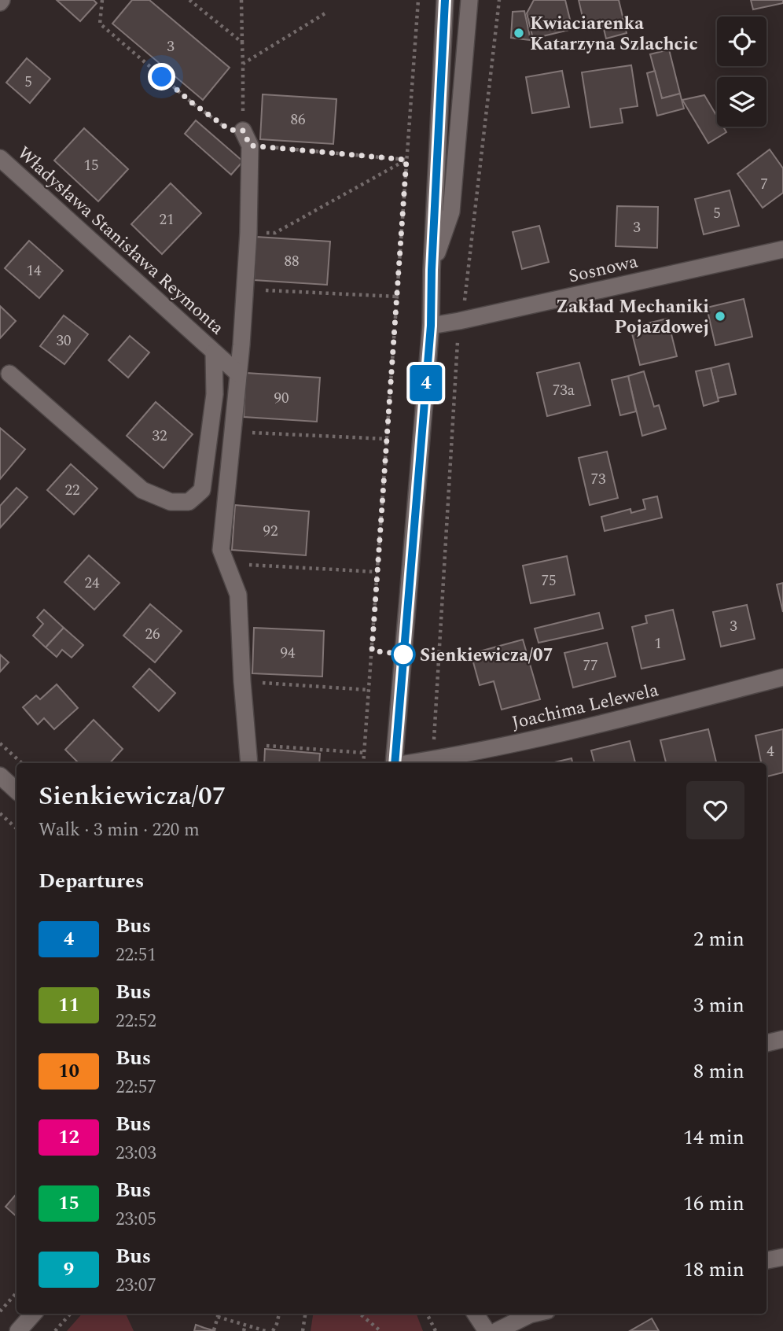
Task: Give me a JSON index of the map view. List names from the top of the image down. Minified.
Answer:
{"streets":{"street":["Władysława Stanisława Reymonta","Sosnowa","Joachima Lelewela"]},"places":["Kwiaciarenka Katarzyna Szlachcic","Zakład Mechaniki Pojazdowej","Sienkiewicza/07"],"lines":["bus line 4"],"house_numbers":["3","5","86","15","7","5","21","3","88","14","30","73a","90","32","73","22","92","75","24","3","26","1","94","77","4"],"page":{"on_map":"4","heading":[["Sienkiewicza/07","Walk · 3 min · 220 m"],"Departures"],"list":[{"mark":"4","name":"Bus","note":"22:51","value":"2 min"},{"mark":"11","name":"Bus","note":"22:52","value":"3 min"},{"mark":"10","name":"Bus","note":"22:57","value":"8 min"},{"mark":"12","name":"Bus","note":"23:03","value":"14 min"},{"mark":"15","name":"Bus","note":"23:05","value":"16 min"},{"mark":"9","name":"Bus","note":"23:07","value":"18 min"}]}}
